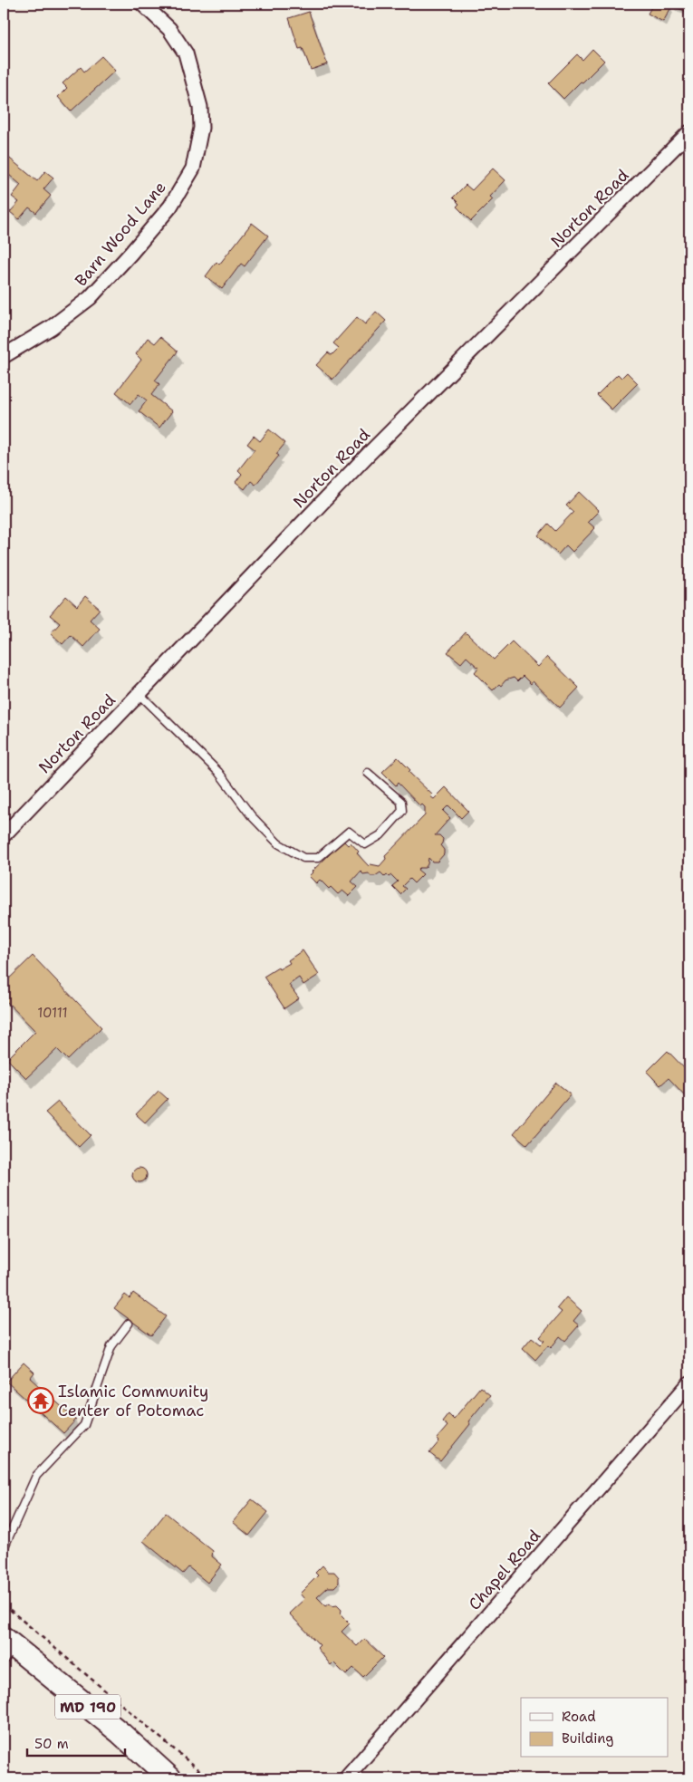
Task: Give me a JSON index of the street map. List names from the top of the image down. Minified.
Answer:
{"streets":{"main road":["MD 190"],"street":["Norton Road","Barn Wood Lane","Chapel Road"]},"places":{"temple":["Islamic Community Center of Potomac"]},"house_numbers":["10111"],"legend":["Road","Building"],"scale_bar":"50 m"}
